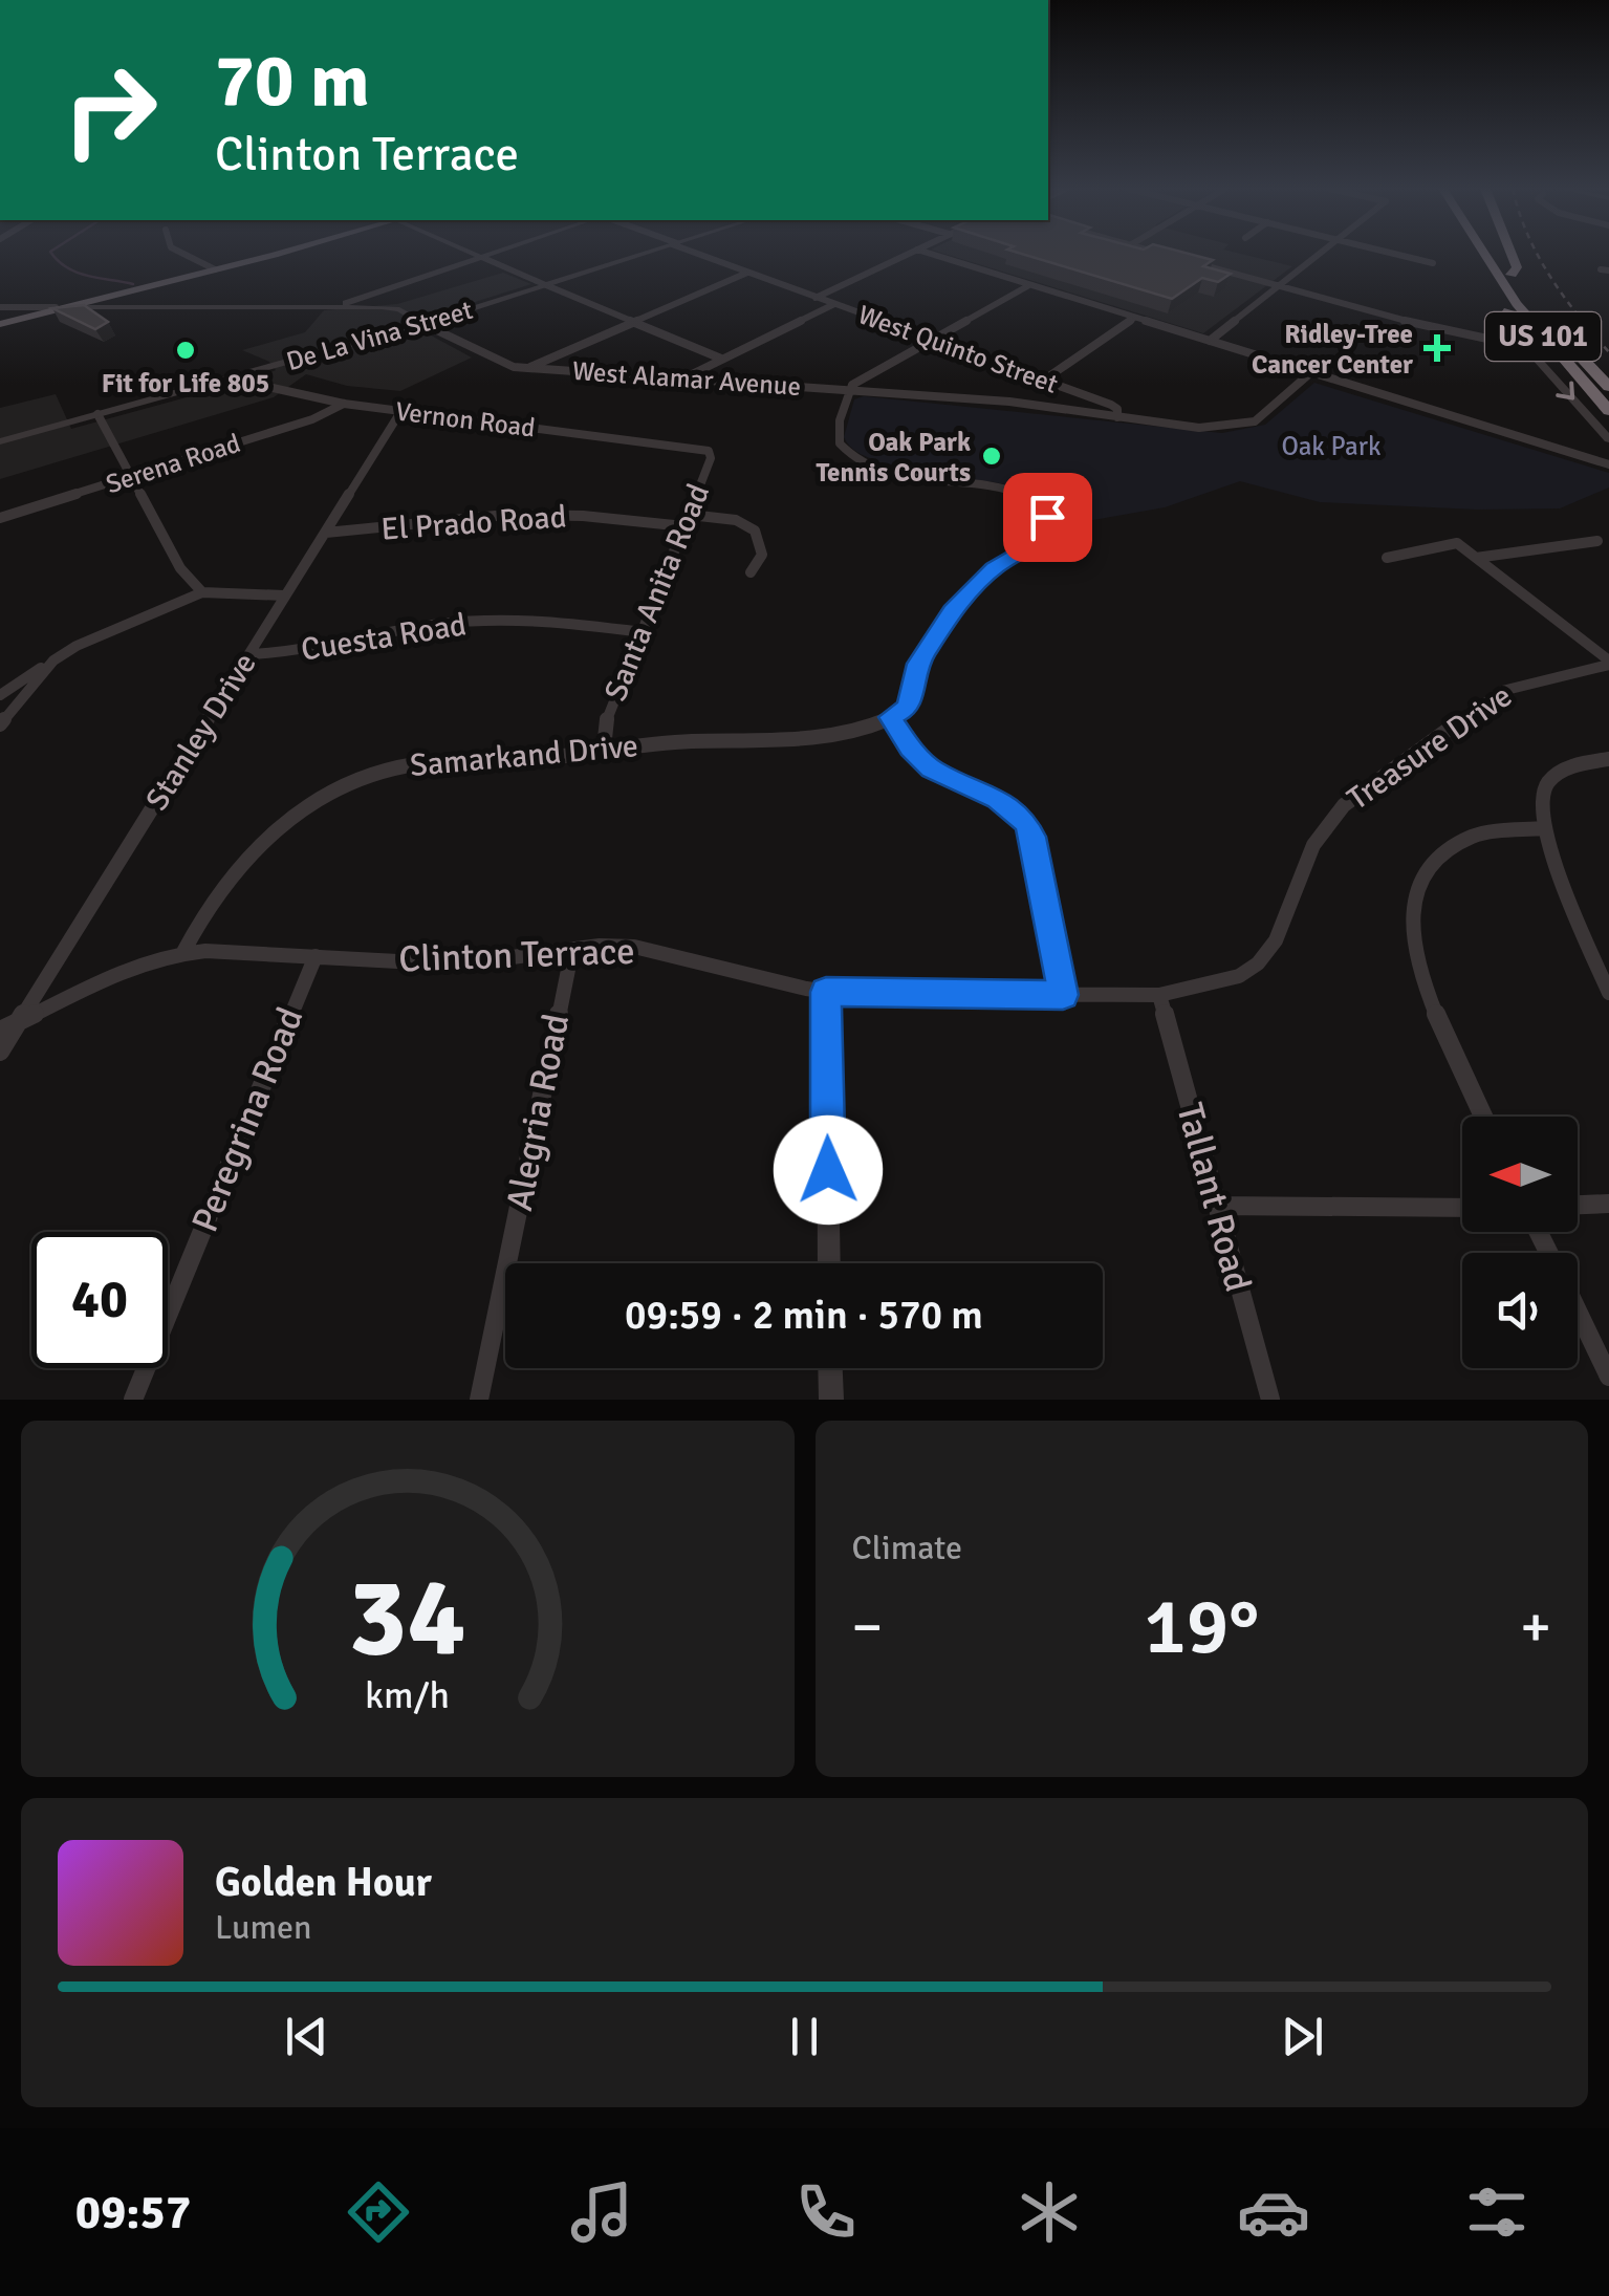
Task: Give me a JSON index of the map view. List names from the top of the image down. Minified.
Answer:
{"streets":{"highway":["US 101"],"street":["De La Vina Street","West Quinto Street","West Alamar Avenue","Vernon Road","Serena Road","El Prado Road","Santa Anita Road","Cuesta Road","Stanley Drive","Treasure Drive","Samarkand Drive","Clinton Terrace","Alegria Road","Peregrina Road","Tallant Road"]},"crossings":[["De La Vina Street","West Alamar Avenue"],["De La Vina Street","Vernon Road"],["West Quinto Street","West Alamar Avenue"],["Vernon Road","Serena Road"],["Vernon Road","Santa Anita Road"],["Vernon Road","Stanley Drive"],["El Prado Road","Santa Anita Road"],["El Prado Road","Stanley Drive"],["Santa Anita Road","Cuesta Road"],["Santa Anita Road","Samarkand Drive"],["Cuesta Road","Stanley Drive"],["Treasure Drive","Clinton Terrace"],["Treasure Drive","Tallant Road"],["Samarkand Drive","Clinton Terrace"],["Clinton Terrace","Alegria Road"],["Clinton Terrace","Peregrina Road"],["Clinton Terrace","Tallant Road"]],"parks":["Oak Park"],"places":{"health":["Ridley-Tree Cancer Center"],"other":["Fit for Life 805","Oak Park Tennis Courts"]},"north":"left","page":{"turn":["70 m","Clinton Terrace"],"limit":"40","trip":"09:59 · 2 min · 570 m","tile":"Climate","heat":["−","19°","+"],"song":["Golden Hour","Lumen"],"tabs":"09:57","gauge":["34","km/h"]}}
